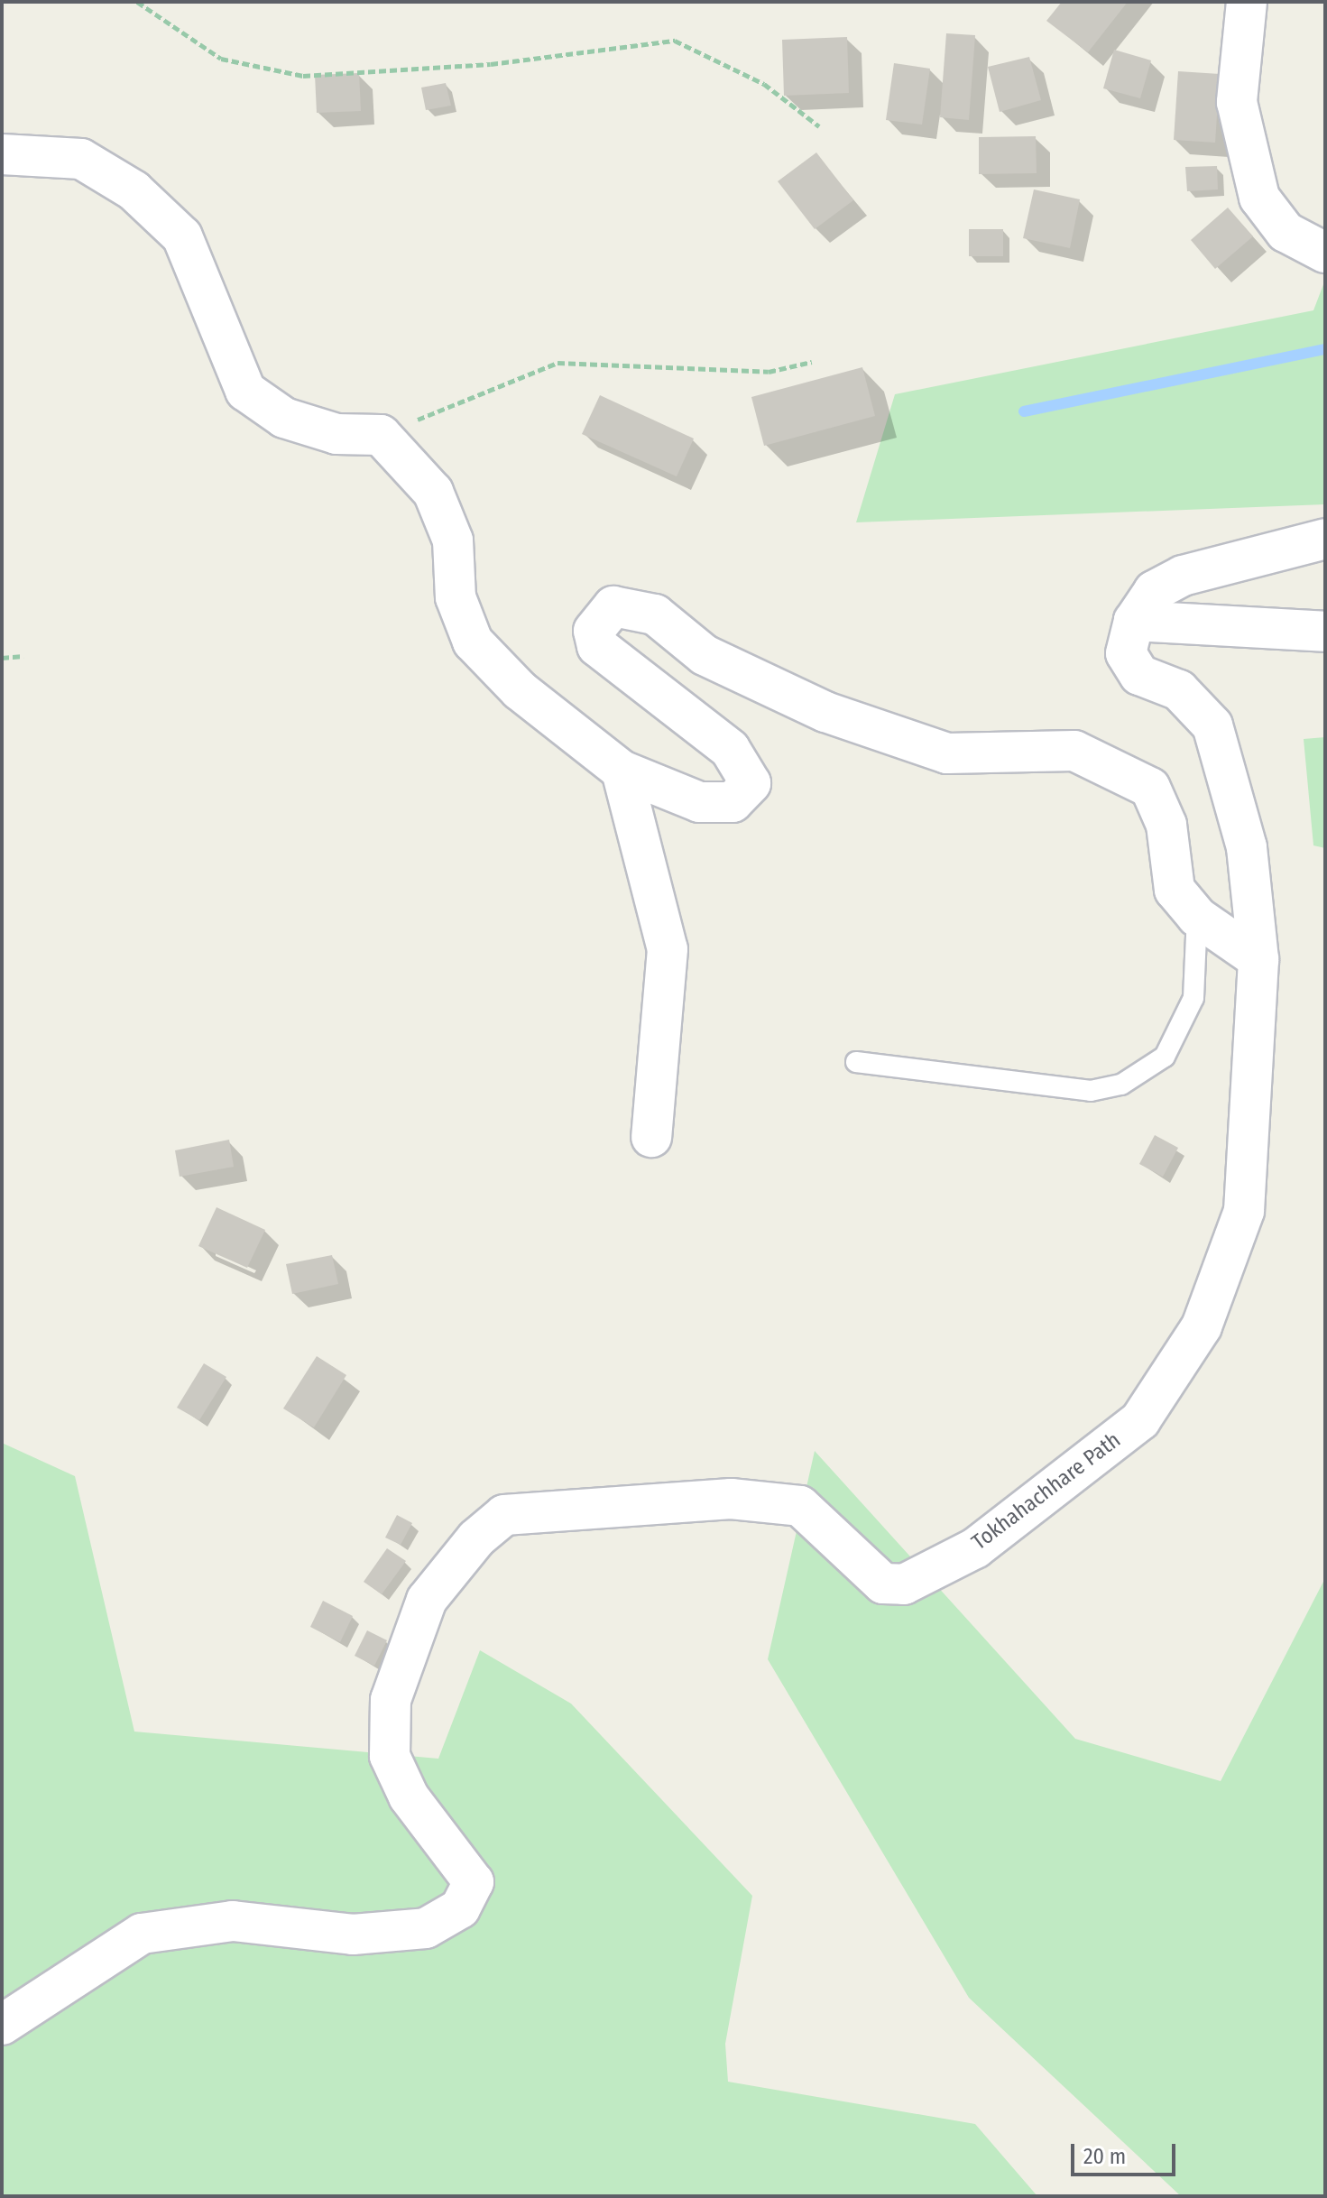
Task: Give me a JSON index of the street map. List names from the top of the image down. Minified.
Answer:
{"streets":{"main road":["Tokhahachhare Path"]},"scale_bar":"20 m"}
